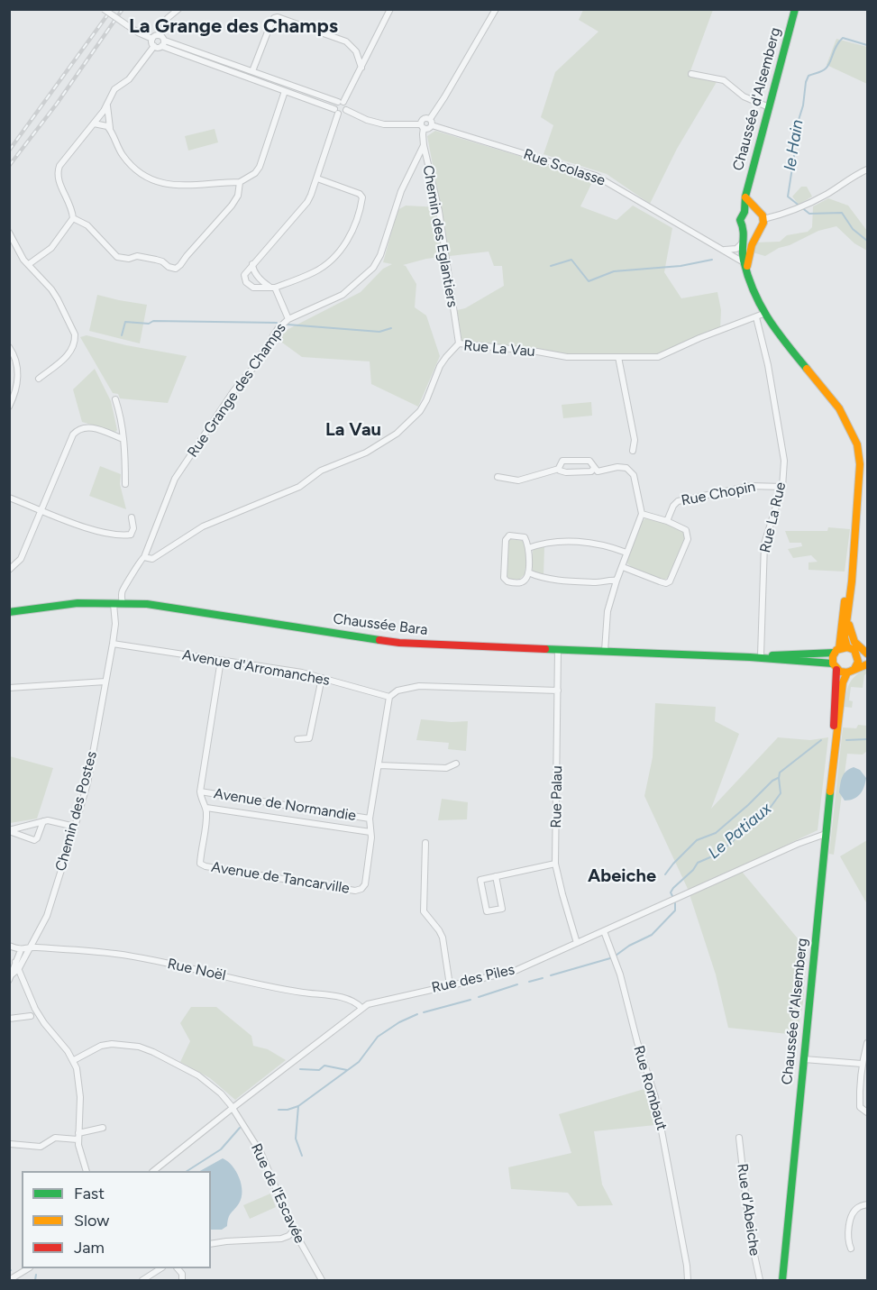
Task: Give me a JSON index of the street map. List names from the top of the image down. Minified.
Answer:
{"streets":{"main road":["Chaussée d'Alsemberg","Chaussée Bara"],"street":["Rue Scolasse","Chemin des Eglantiers","Rue La Vau","Rue Grange des Champs","Rue Chopin","Rue La Rue","Avenue d'Arromanches","Rue Palau","Avenue de Normandie","Chemin des Postes","Avenue de Tancarville","Rue Noël","Rue des Piles","Rue Rombaut","Rue de l'Escavée","Rue d'Abeiche"]},"crossings":[["Chaussée d'Alsemberg","Rue Scolasse"],["Chaussée d'Alsemberg","Rue La Vau"],["Chaussée d'Alsemberg","Rue La Rue"],["Chaussée d'Alsemberg","Chaussée Bara"],["Chaussée d'Alsemberg","Rue des Piles"],["Chemin des Eglantiers","Rue La Vau"],["Chemin des Eglantiers","Rue Grange des Champs"],["Rue La Vau","Rue Grange des Champs"],["Rue La Vau","Rue La Rue"],["Rue Grange des Champs","Chaussée Bara"],["Rue Chopin","Rue La Rue"],["Rue La Rue","Chaussée Bara"],["Chaussée Bara","Rue Palau"],["Chaussée Bara","Chemin des Postes"],["Avenue d'Arromanches","Chemin des Postes"],["Rue Palau","Rue des Piles"],["Avenue de Normandie","Avenue de Tancarville"],["Chemin des Postes","Rue Noël"],["Rue Noël","Rue des Piles"],["Rue des Piles","Rue Rombaut"],["Rue des Piles","Rue de l'Escavée"]],"districts":["La Grange des Champs","La Vau","Abeiche"],"water":["le Hain","Le Patiaux"],"legend":["Fast","Slow","Jam"]}
